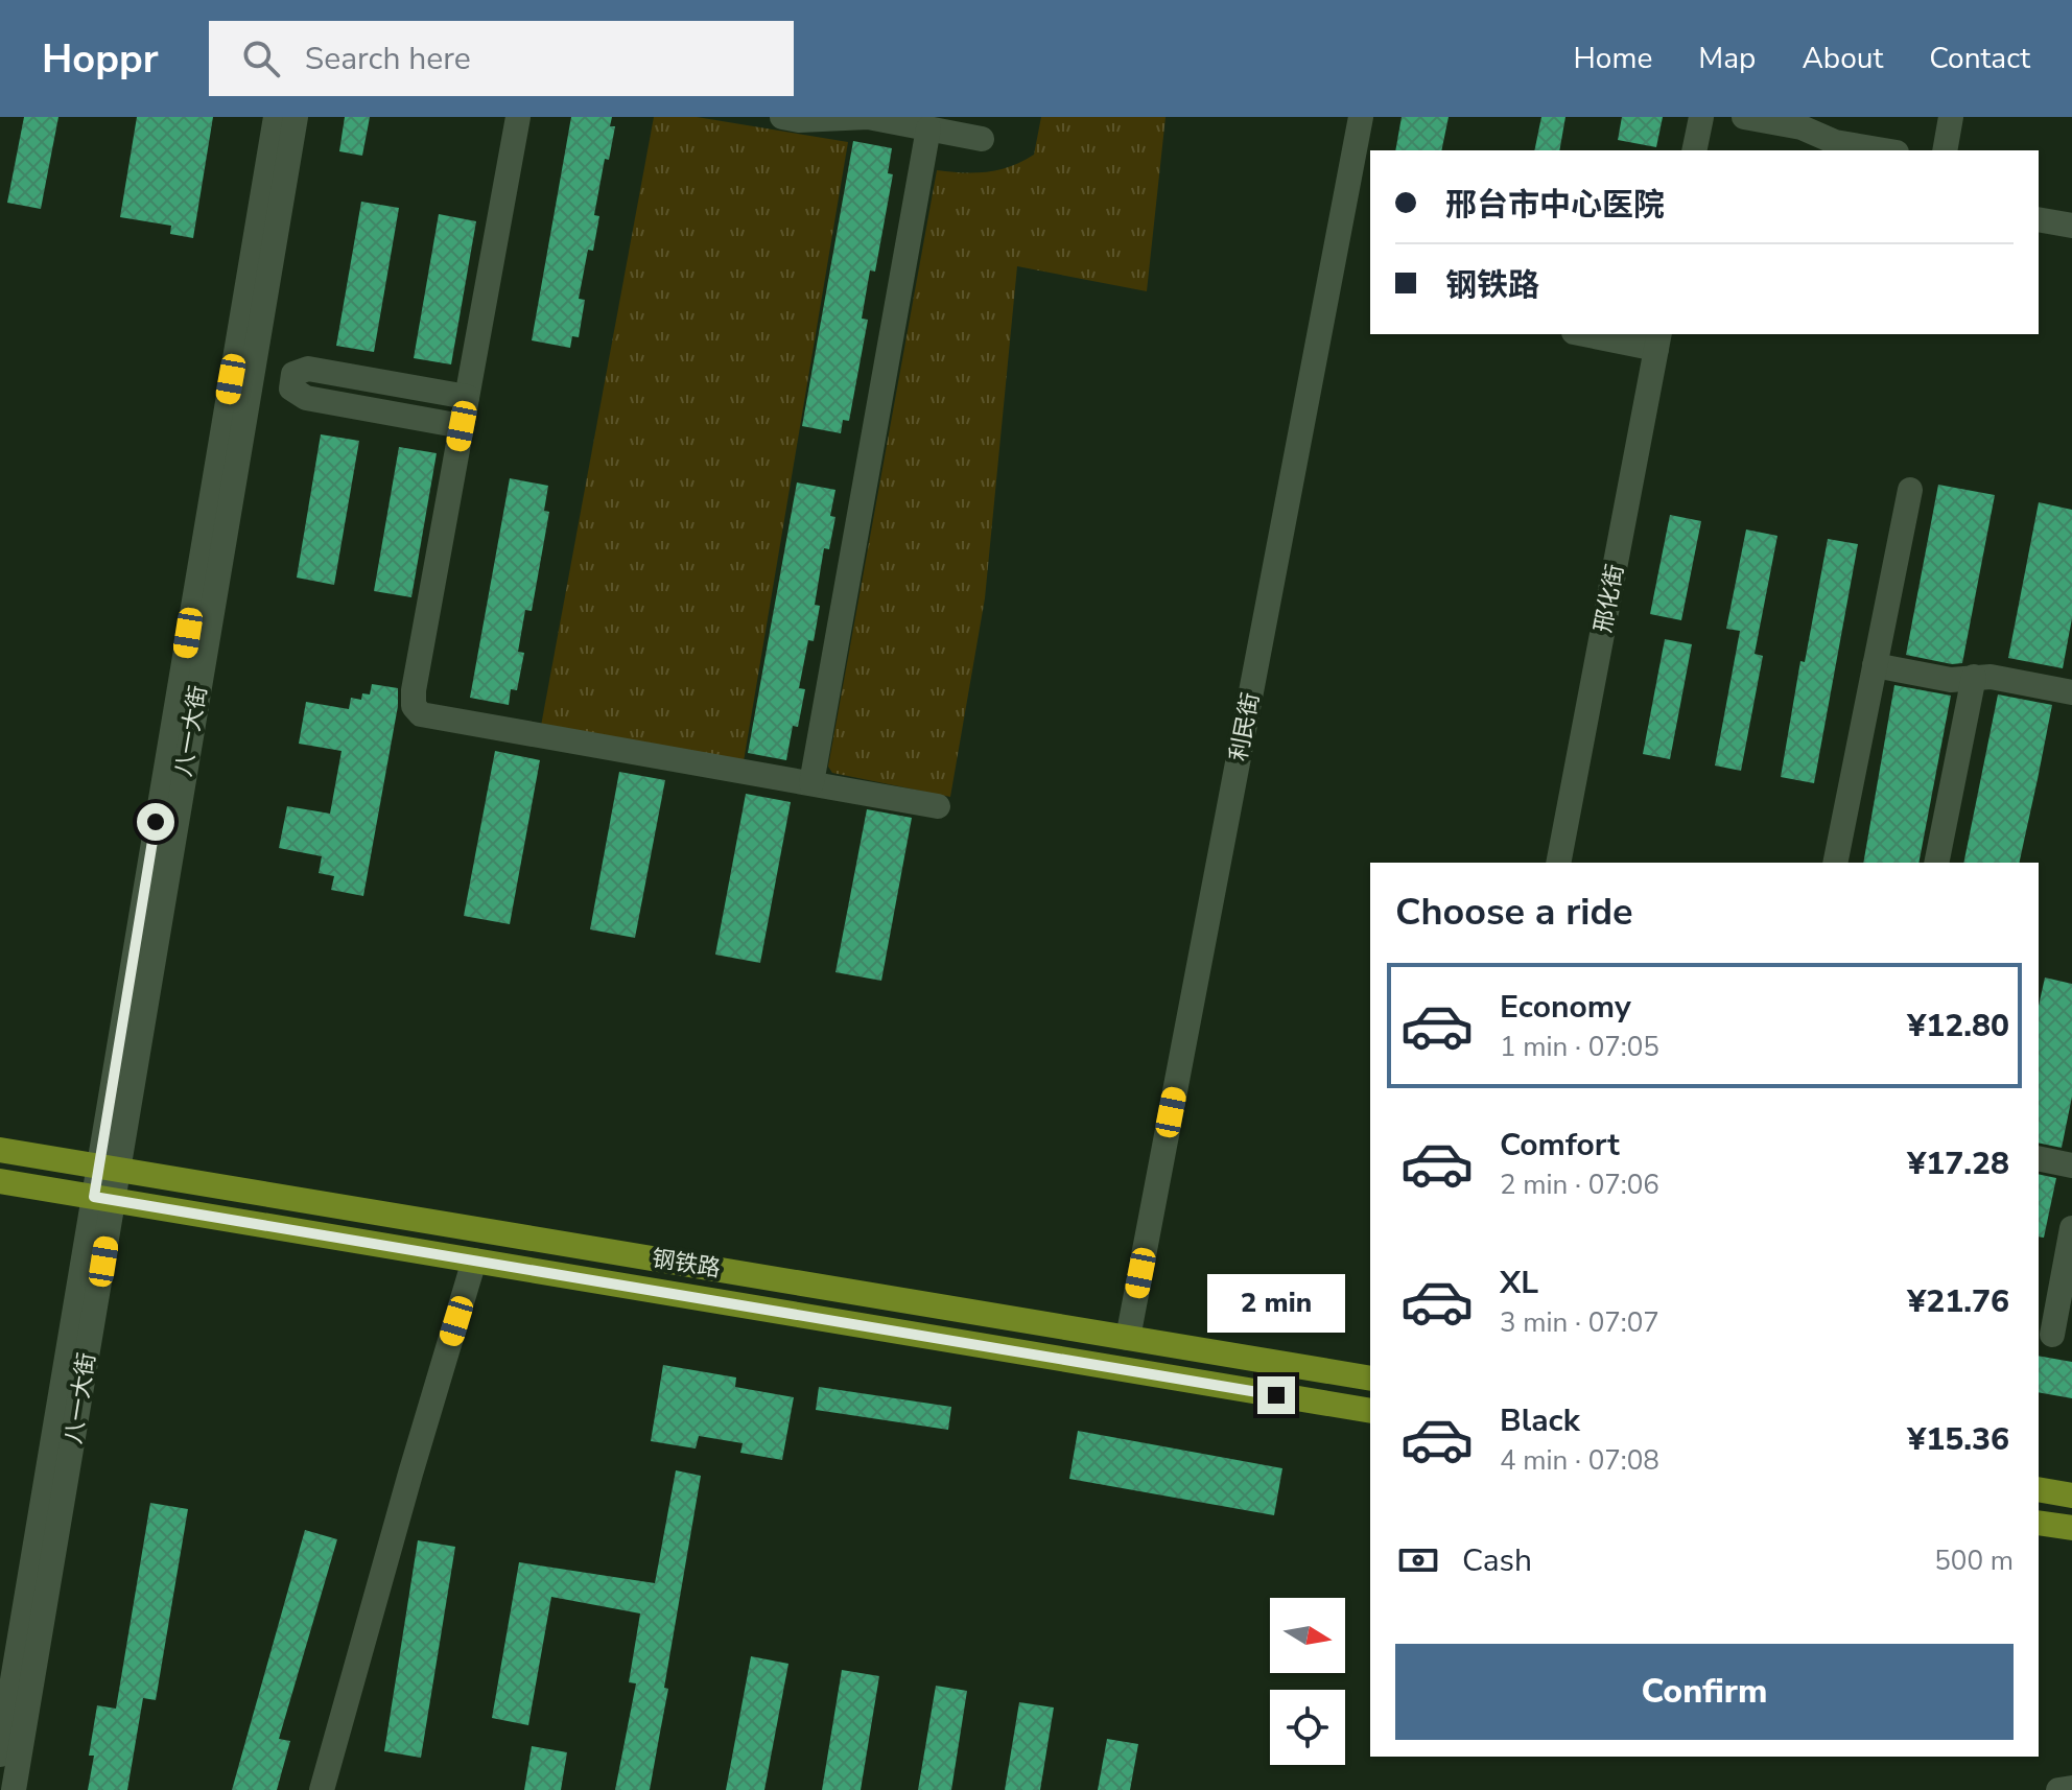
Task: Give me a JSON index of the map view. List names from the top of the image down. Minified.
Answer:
{"streets":{"main road":["钢铁路"],"street":["邢化街","利民街","八一大街"]},"crossings":[["利民街","钢铁路"],["八一大街","钢铁路"]],"north":"right","page":{"header":"Hoppr","search":"Search here","nav":["Home","Map","About","Contact"],"banner":["邢台市中心医院","钢铁路"],"heading":"Choose a ride","list":[{"name":"Economy","note":"1 min · 07:05","value":"¥12.80"},{"name":"Comfort","note":"2 min · 07:06","value":"¥17.28"},{"name":"XL","note":"3 min · 07:07","value":"¥21.76"},{"name":"Black","note":"4 min · 07:08","value":"¥15.36"}],"bubble":"2 min","pay":["Cash","500 m"],"buttons":"Confirm"}}
